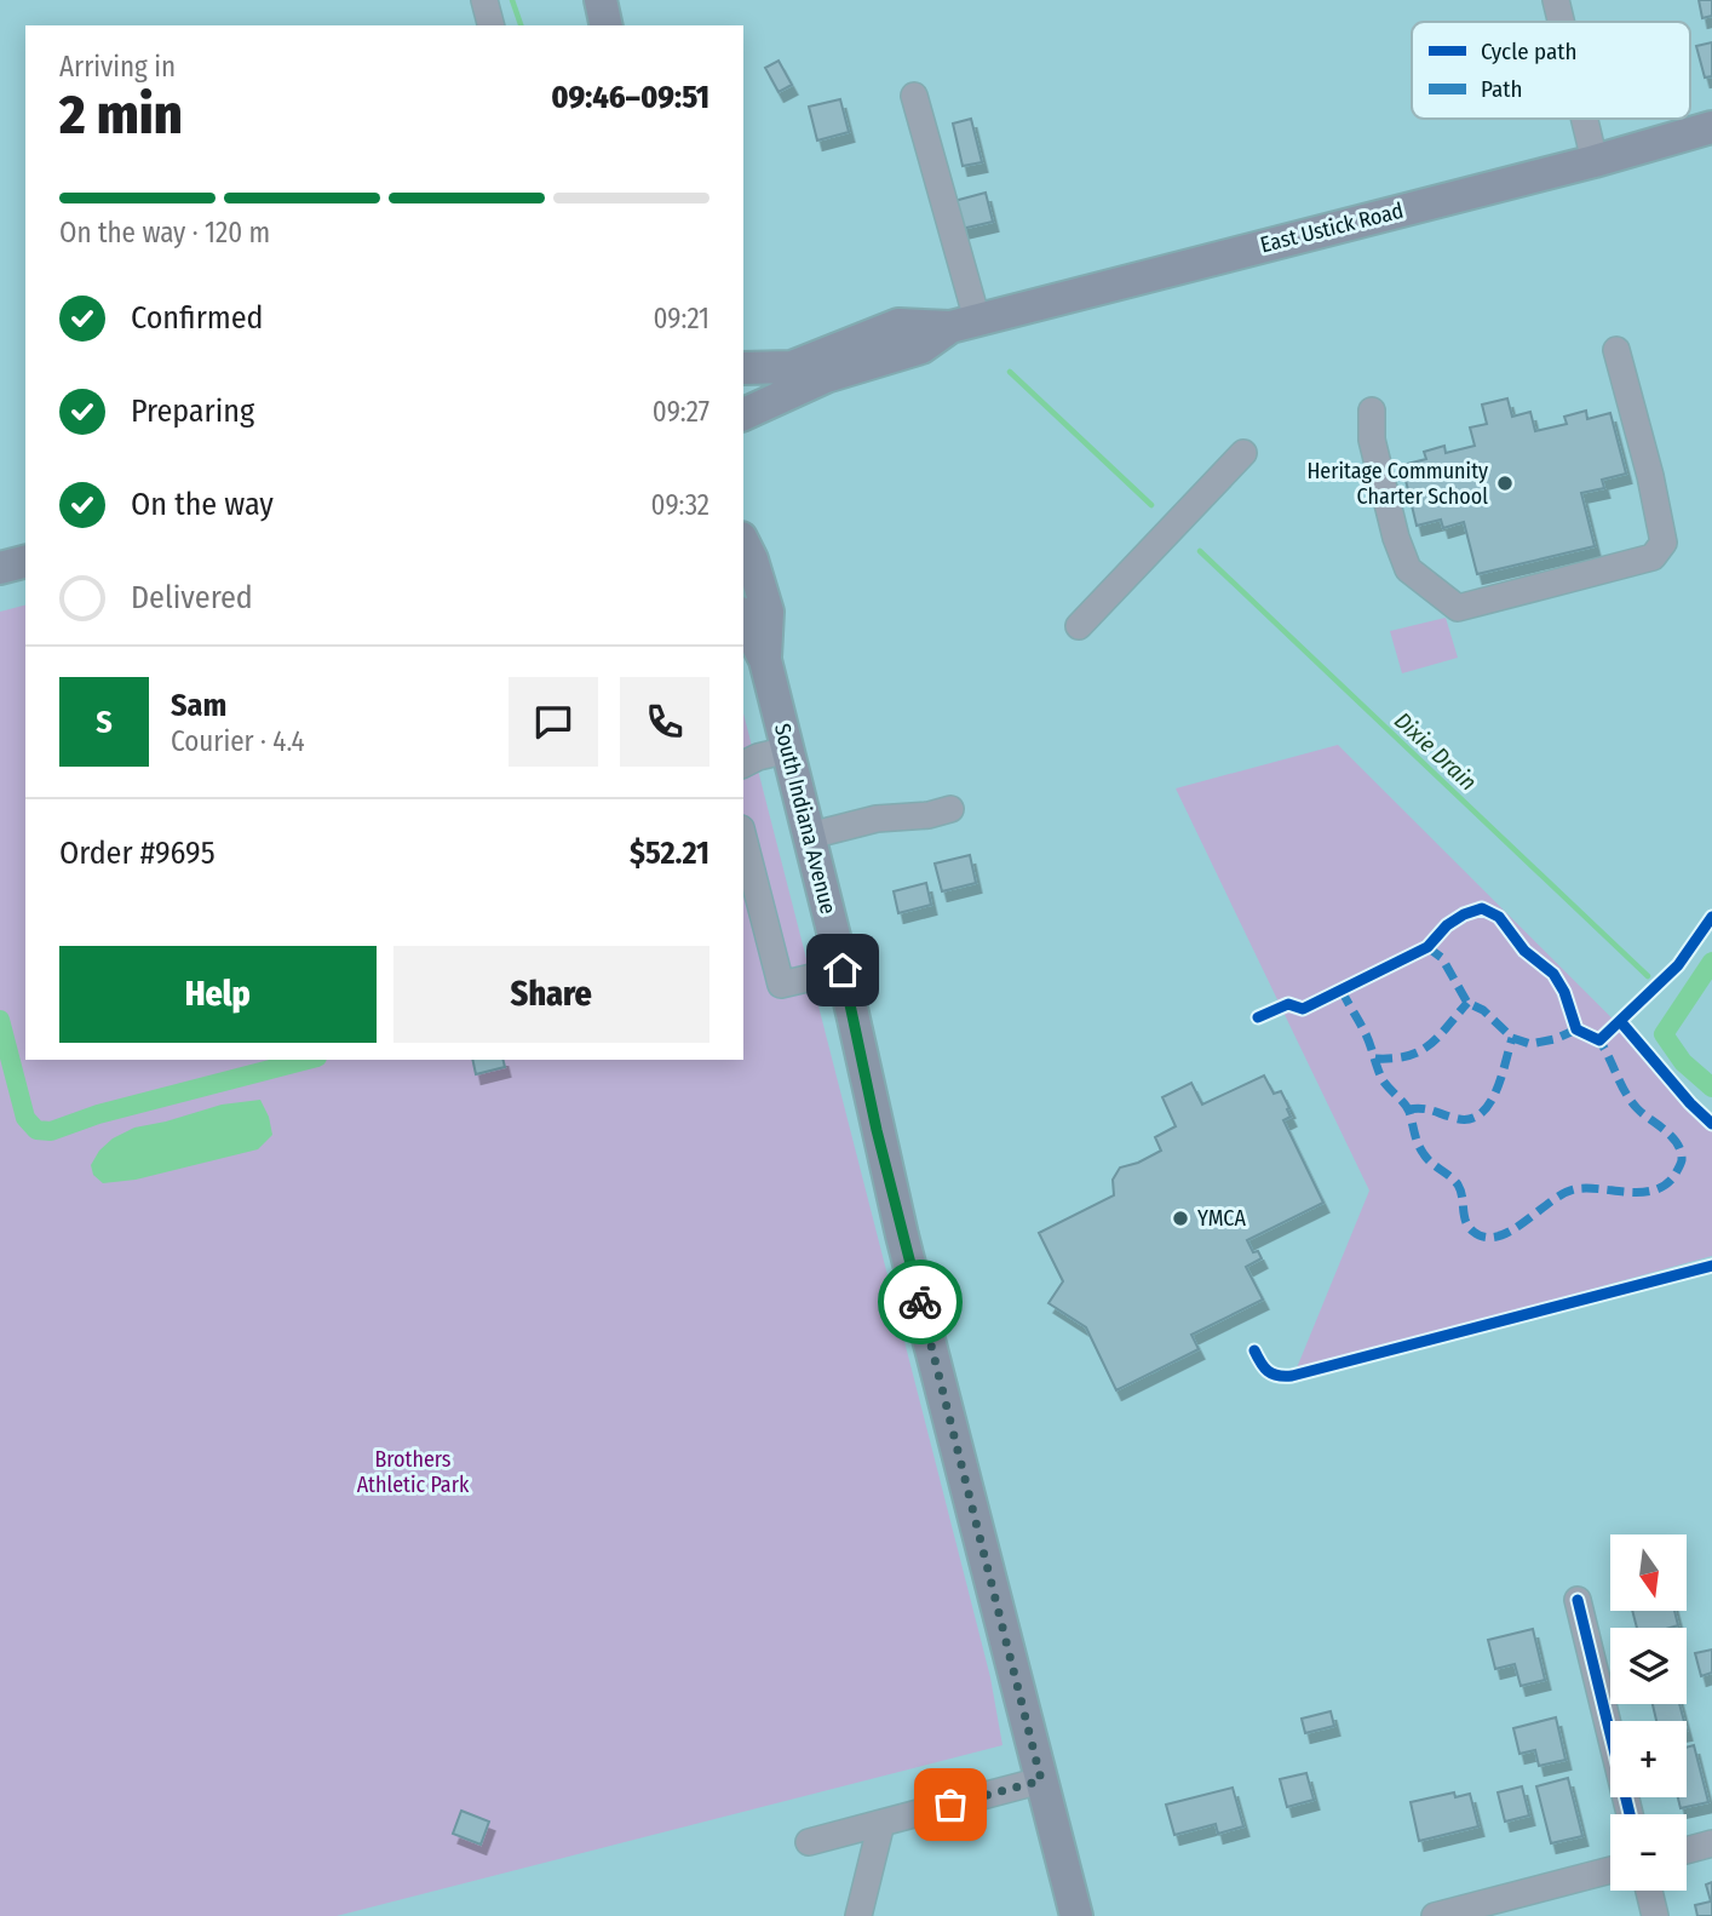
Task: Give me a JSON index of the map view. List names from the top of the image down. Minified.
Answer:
{"streets":{"main road":["East Ustick Road","South Indiana Avenue"]},"water":["Dixie Drain"],"parks":["Brothers Athletic Park"],"places":["Heritage Community Charter School","YMCA"],"legend":["Cycle path","Path"],"north":"bottom","page":{"heading":["2 min","Arriving in","09:46–09:51"],"panel":["Sam","Courier · 4.4","Order #9695","$52.21"],"bar":"On the way · 120 m","list":[["Confirmed","09:21"],["Preparing","09:27"],["On the way","09:32"],"Delivered"],"round":"S","buttons":["Help","Share"],"map_buttons":["+","−"]}}
